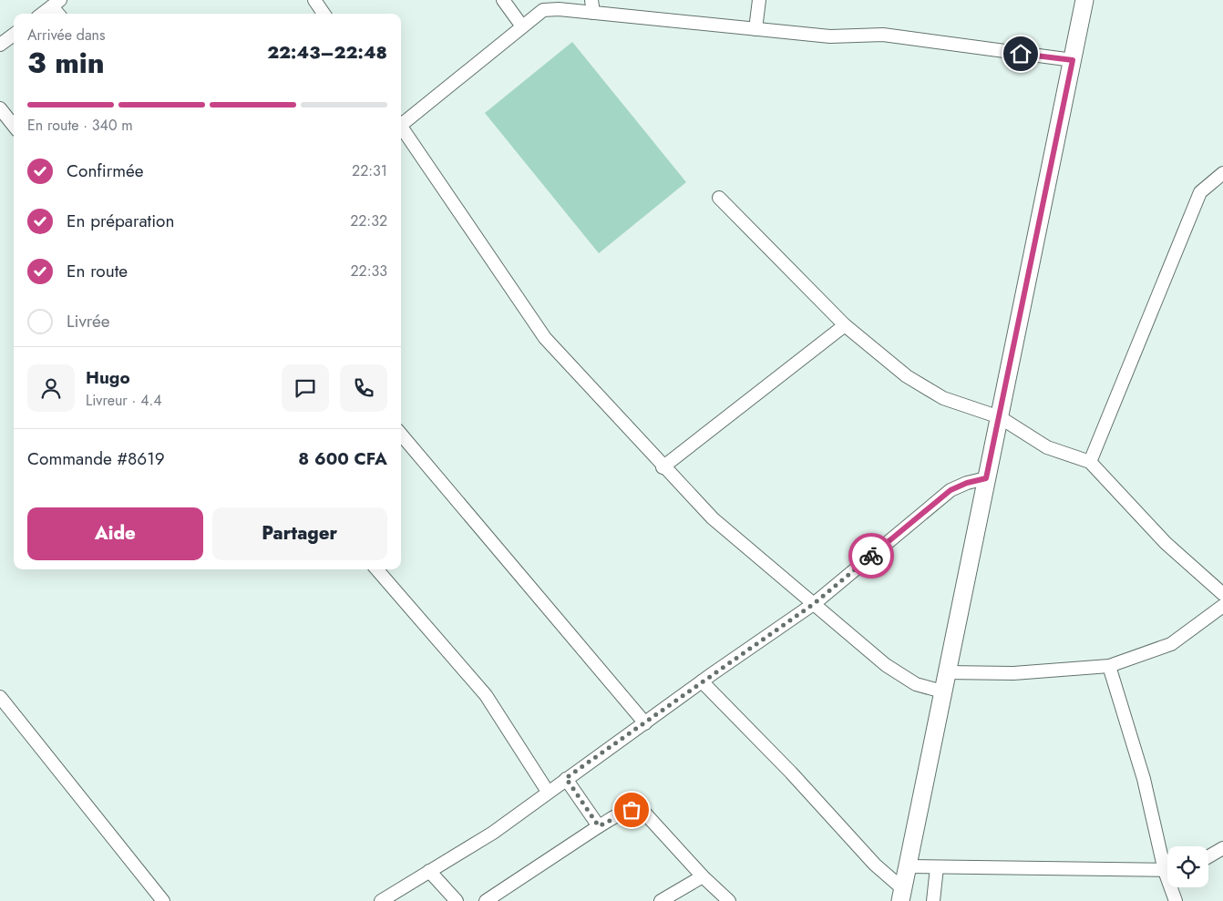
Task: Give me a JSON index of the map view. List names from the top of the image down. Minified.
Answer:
{"page":{"heading":["3 min","Arrivée dans","22:43–22:48"],"panel":["Hugo","Livreur · 4.4","Commande #8619","8 600 CFA"],"bar":"En route · 340 m","list":[["Confirmée","22:31"],["En préparation","22:32"],["En route","22:33"],"Livrée"],"buttons":["Aide","Partager"]}}
